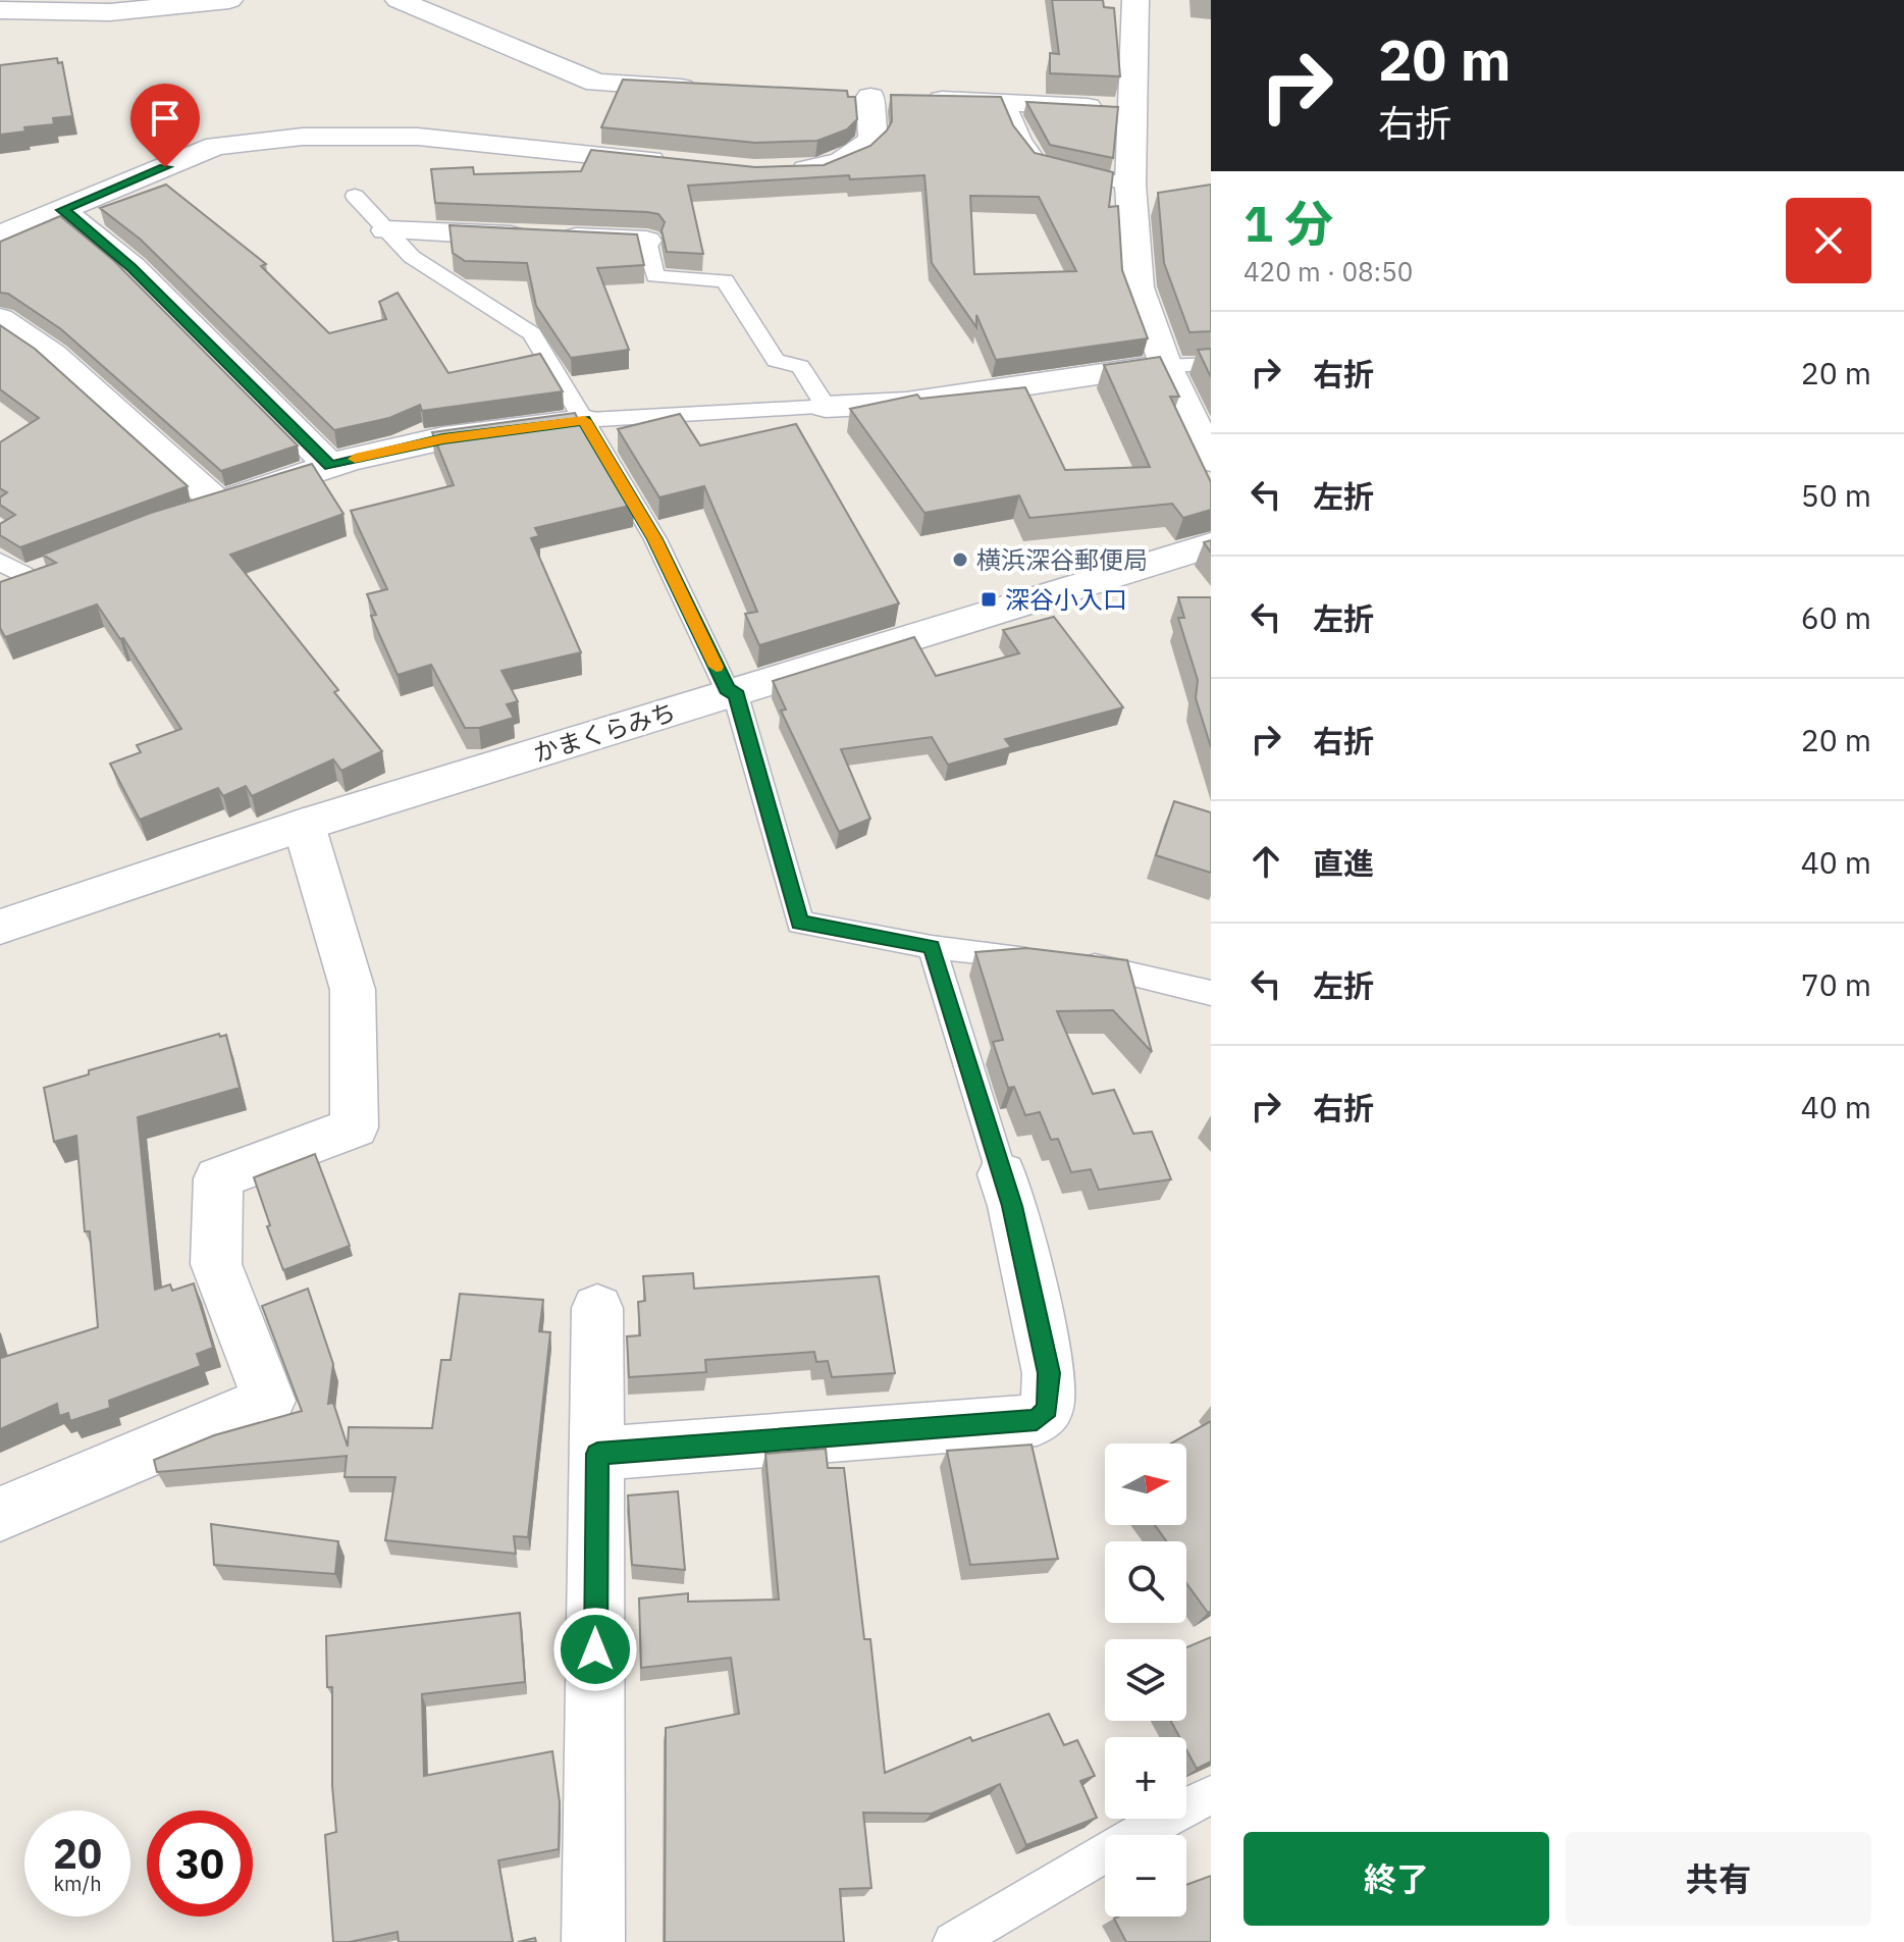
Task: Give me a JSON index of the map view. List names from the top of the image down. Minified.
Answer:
{"streets":{"street":["かまくらみち"]},"places":{"other":["横浜深谷郵便局"],"transit":["深谷小入口"]},"north":"right","page":{"turn":["20 m","右折"],"heading":["1 分","420 m · 08:50"],"list":[{"name":"右折","value":"20 m"},{"name":"左折","value":"50 m"},{"name":"左折","value":"60 m"},{"name":"右折","value":"20 m"},{"name":"直進","value":"40 m"},{"name":"左折","value":"70 m"},{"name":"右折","value":"40 m"}],"map_buttons":["+","−"],"speed":"20 km/h","limit":"30","buttons":["終了","共有"]}}
